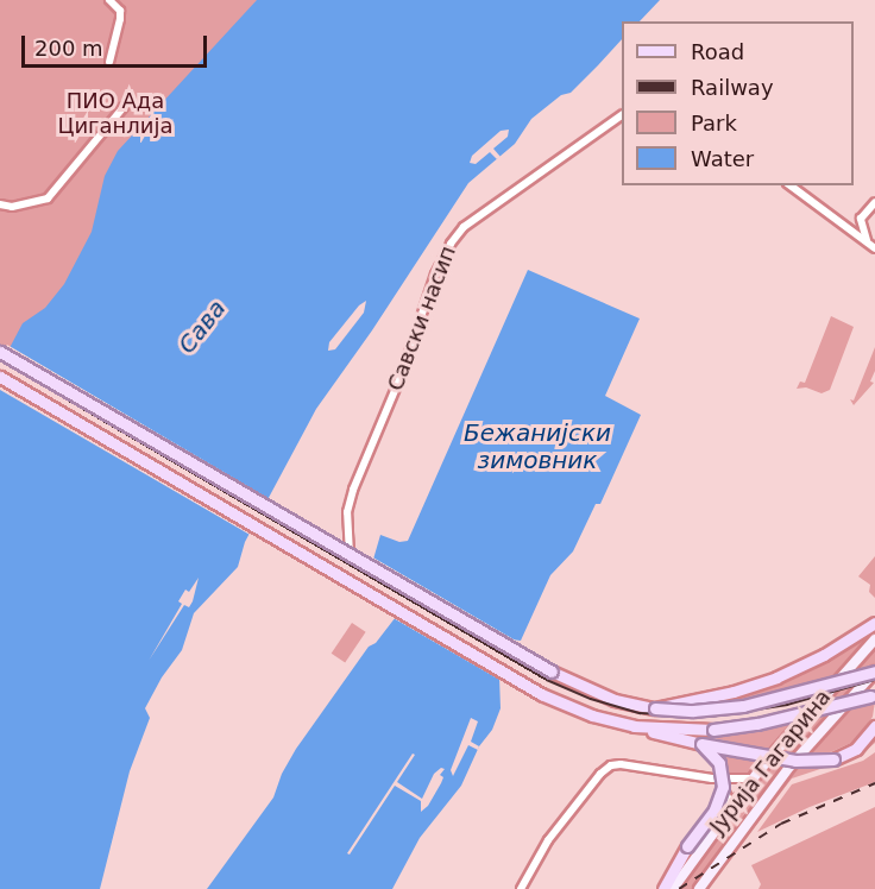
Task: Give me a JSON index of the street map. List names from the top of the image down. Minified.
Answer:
{"streets":{"main road":["Јурија Гагарина"],"street":["Савски насип"]},"water":["Сава","Бежанијски зимовник"],"parks":["ПИО Ада Циганлија"],"legend":["Road","Railway","Park","Water"],"scale_bar":"200 m"}
